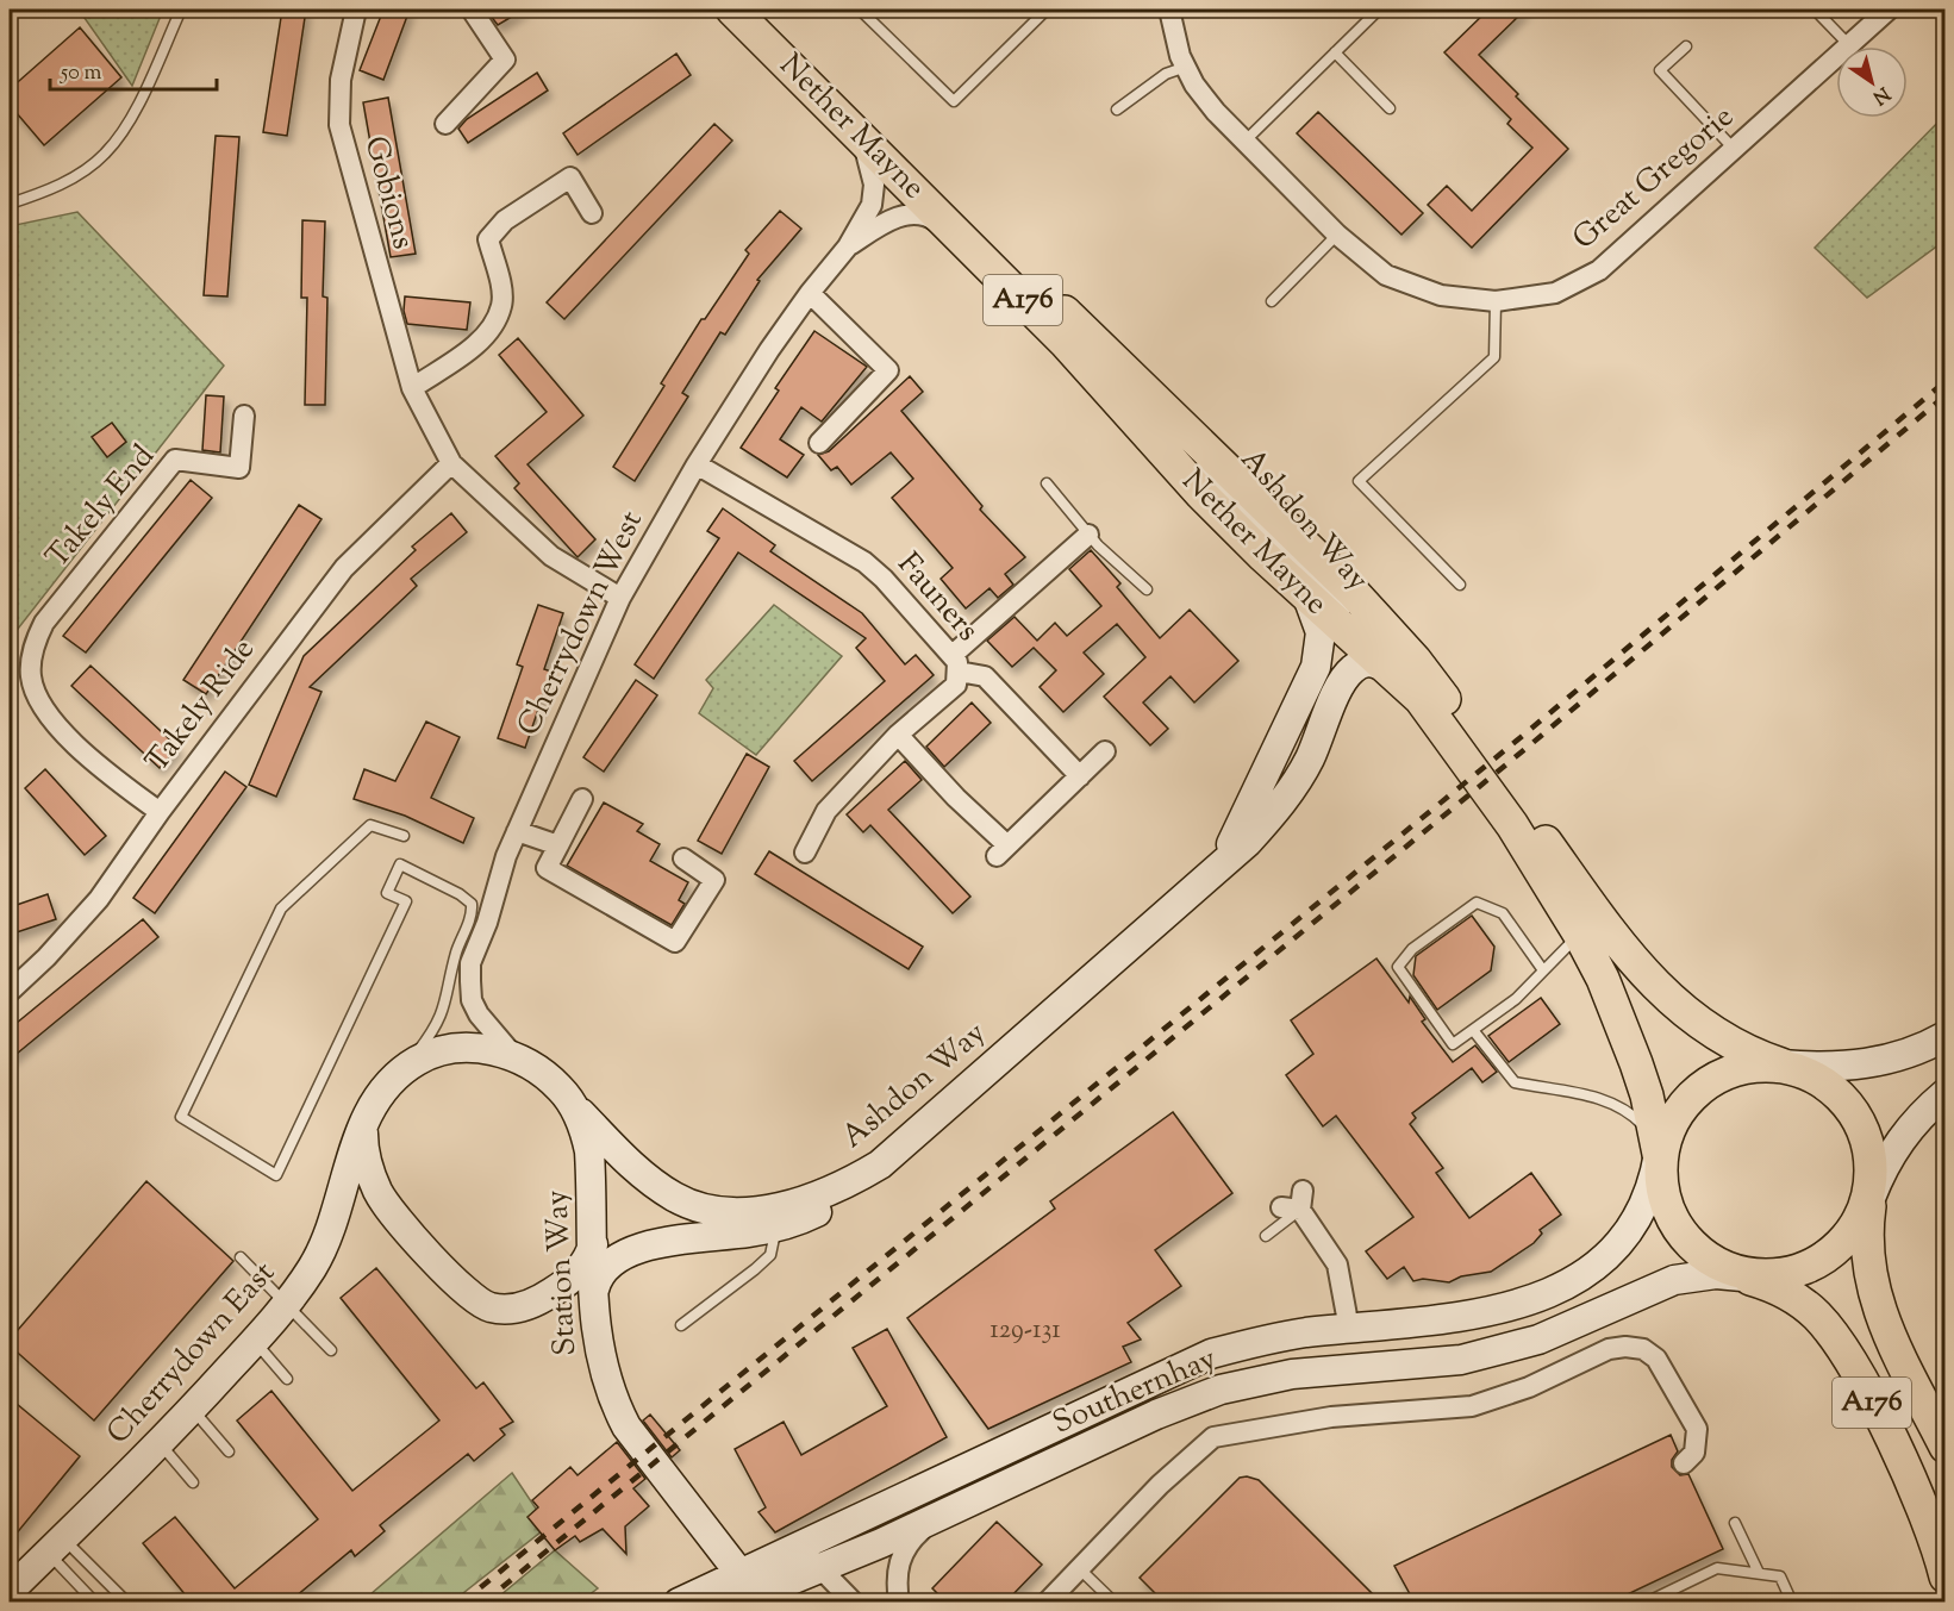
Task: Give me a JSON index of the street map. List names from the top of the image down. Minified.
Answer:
{"streets":{"main road":["Nether Mayne","A176"],"street":["Great Gregorie","Gobions","Takely End","Ashdon Way","Fauners","Cherrydown West","Takely Ride","Station Way","Cherrydown East","Southernhay"]},"crossings":[["Nether Mayne","A176"],["Nether Mayne","Ashdon Way"],["Nether Mayne","Cherrydown West"],["Nether Mayne","Southernhay"],["Gobions","Cherrydown West"],["Gobions","Takely Ride"],["A176","Southernhay"],["Takely End","Takely Ride"],["Ashdon Way","Cherrydown West"],["Ashdon Way","Station Way"],["Ashdon Way","Cherrydown East"],["Fauners","Cherrydown West"],["Cherrydown West","Station Way"],["Cherrydown West","Cherrydown East"],["Station Way","Cherrydown East"],["Station Way","Southernhay"]],"house_numbers":["129-131"],"scale_bar":"50 m","north":"bottom right"}
